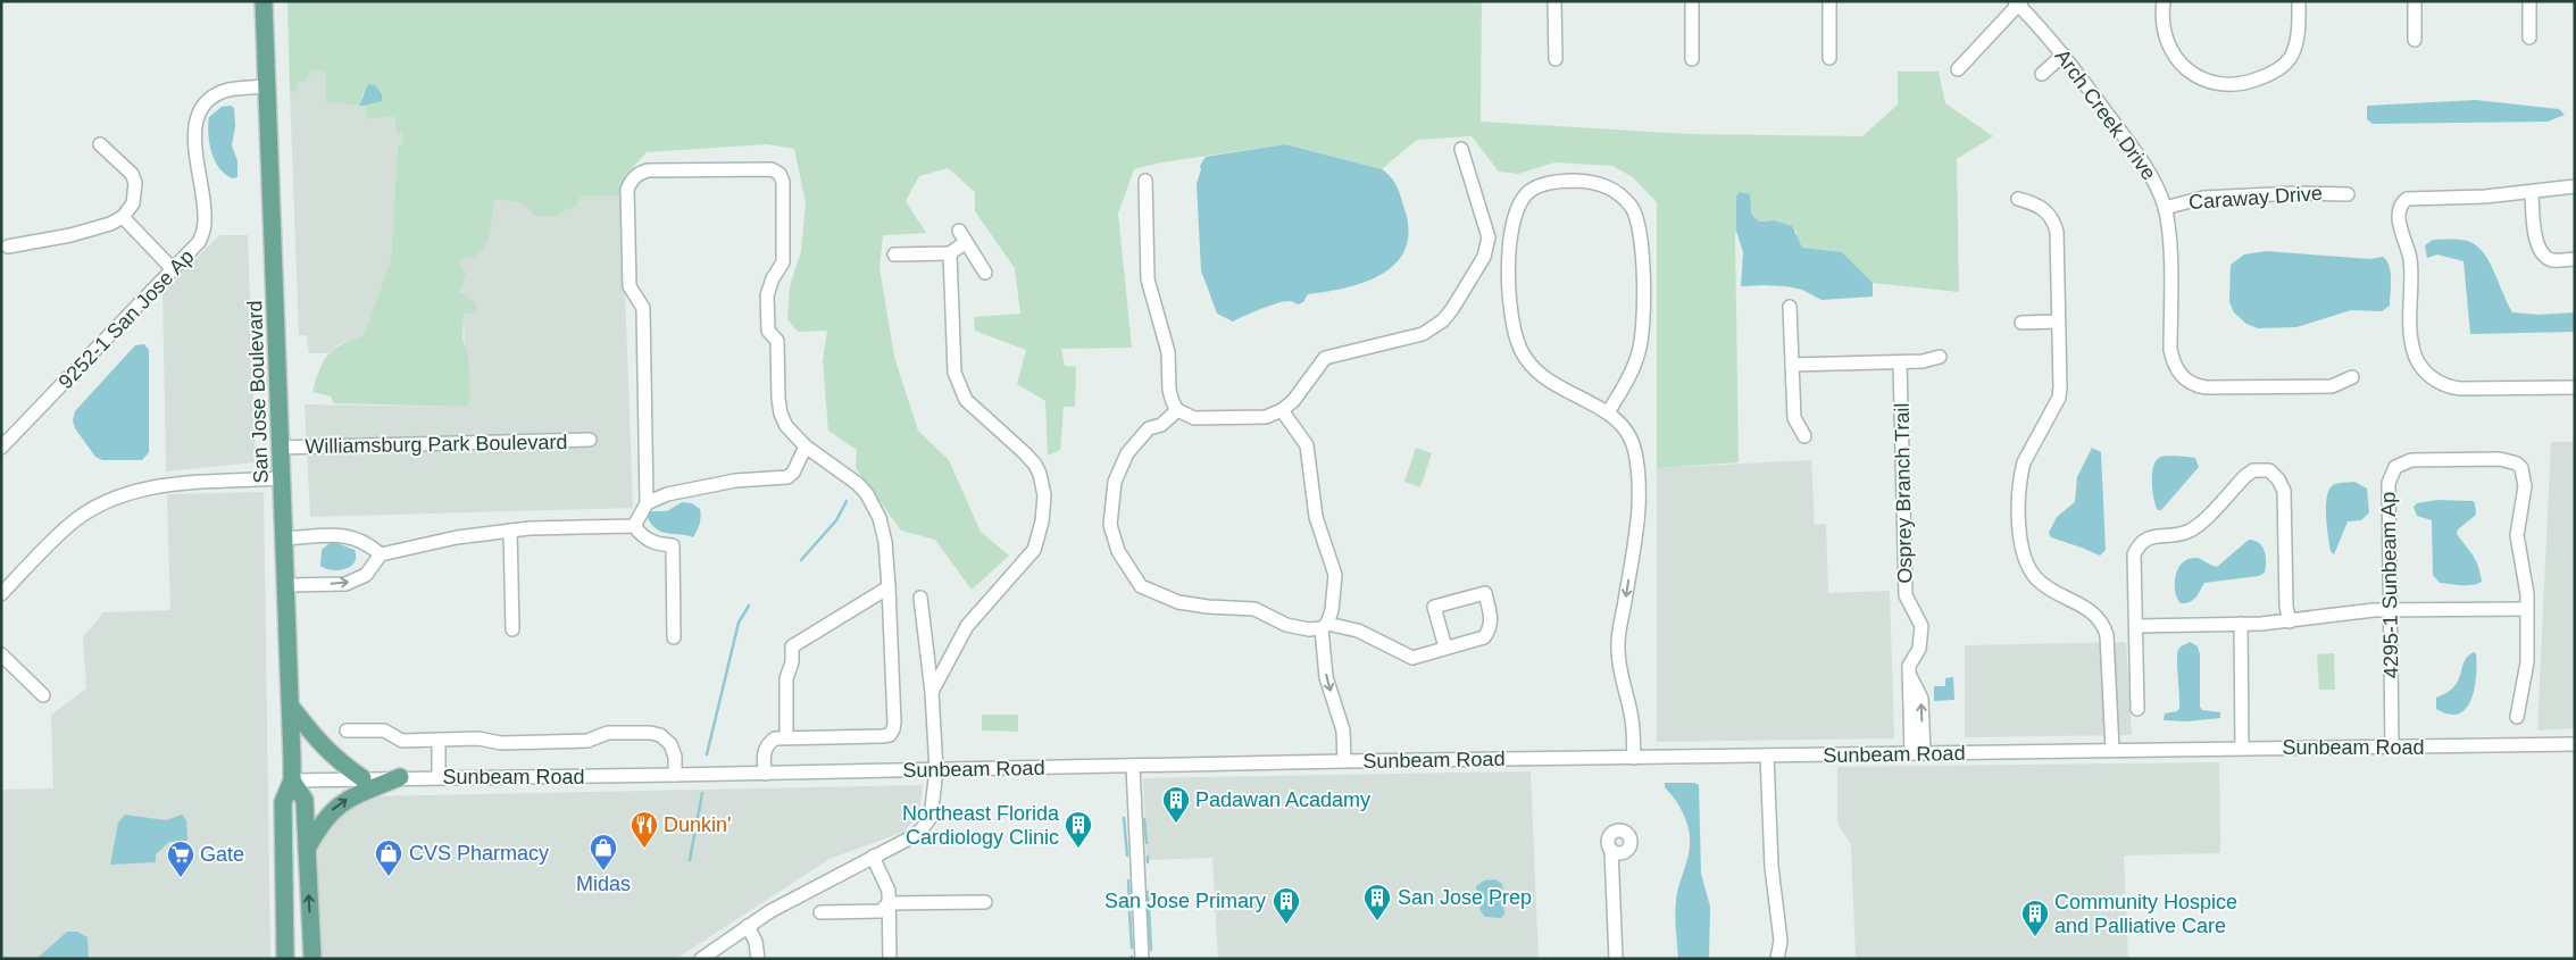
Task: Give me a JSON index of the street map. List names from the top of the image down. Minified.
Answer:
{"streets":{"main road":["San Jose Boulevard"],"street":["Arch Creek Drive","Caraway Drive","9252-1 San Jose Ap","Williamsburg Park Boulevard","Osprey Branch Trail","4295-1 Sunbeam Ap","Sunbeam Road"]},"crossings":[["Arch Creek Drive","Caraway Drive"],["9252-1 San Jose Ap","San Jose Boulevard"],["San Jose Boulevard","Williamsburg Park Boulevard"],["San Jose Boulevard","Sunbeam Road"],["Osprey Branch Trail","Sunbeam Road"],["4295-1 Sunbeam Ap","Sunbeam Road"]],"places":{"building":["Padawan Acadamy","Northeast Florida Cardiology Clinic","San Jose Prep","San Jose Primary","Community Hospice and Palliative Care"],"restaurant":["Dunkin'"],"shop":["Midas","CVS Pharmacy"],"supermarket":["Gate"]}}
